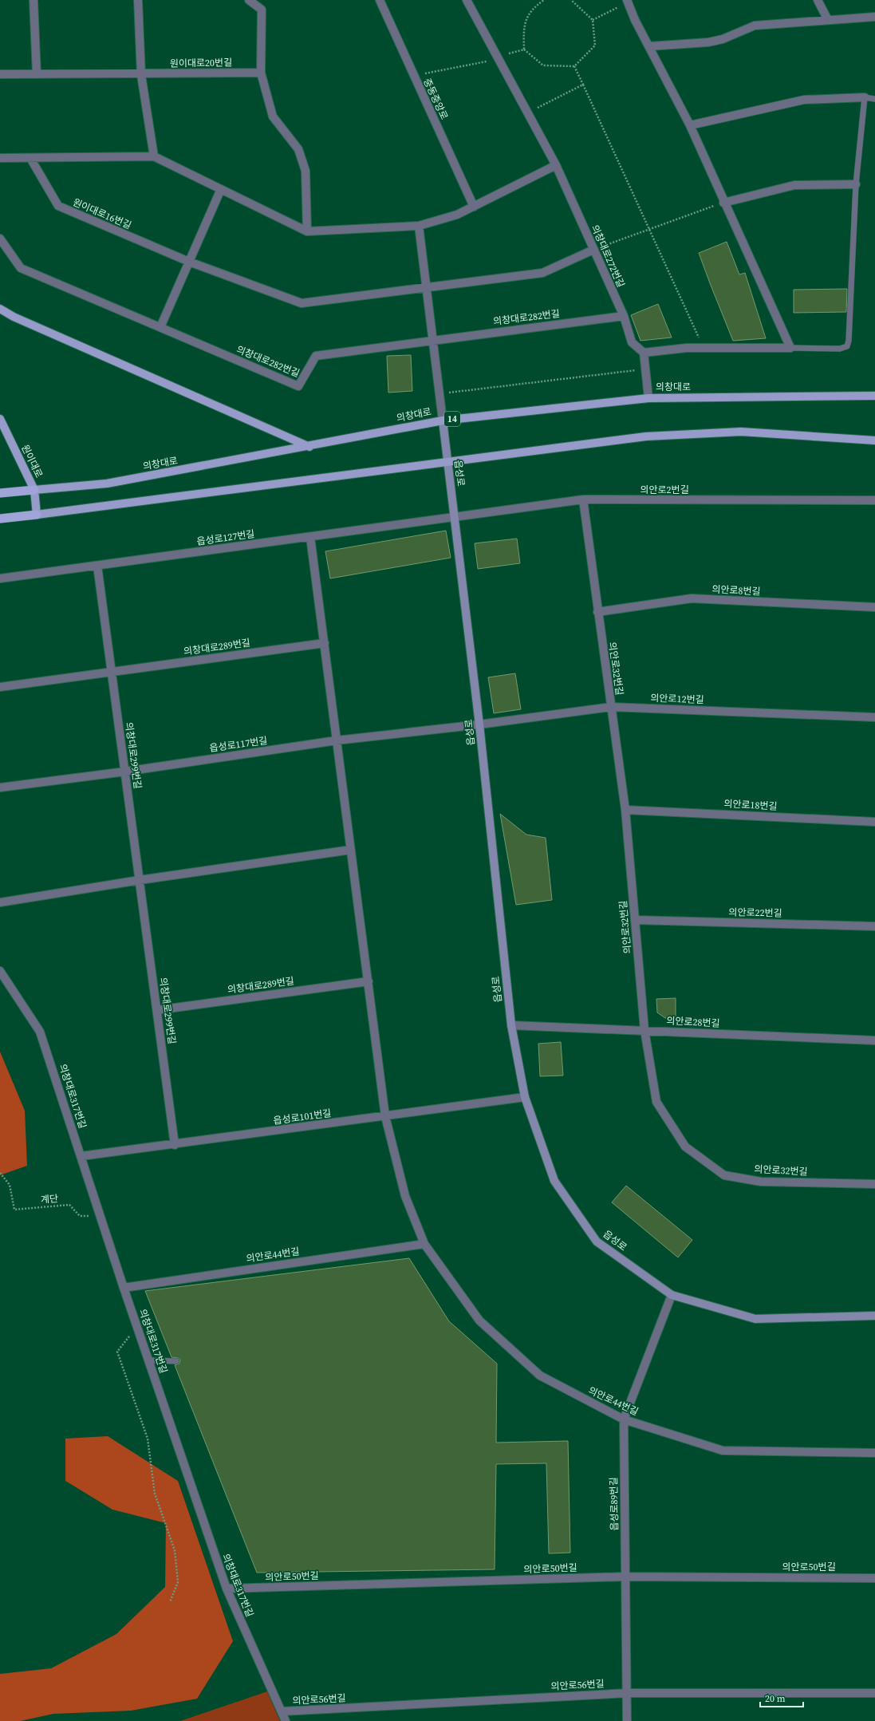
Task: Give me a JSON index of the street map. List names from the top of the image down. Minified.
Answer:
{"streets":{"highway":["의창대로","14"],"main road":["원이대로","읍성로"],"street":["원이대로20번길","중동중앙로","원이대로16번길","의창대로272번길","의창대로282번길","의안로2번길","읍성로127번길","의안로8번길","의창대로289번길","의안로32번길","의안로12번길","읍성로117번길","의창대로299번길","의안로18번길","의안로22번길","의안로28번길","의창대로317번길","읍성로101번길","의안로44번길","읍성로89번길","의안로50번길","의안로56번길"],"path":["계단"]},"crossings":[["의창대로272번길","의창대로282번길"],["의창대로","원이대로"],["의창대로","읍성로"],["읍성로","의안로2번길"],["읍성로","읍성로127번길"],["읍성로","의안로12번길"],["읍성로","읍성로117번길"],["읍성로","의안로28번길"],["읍성로","읍성로101번길"],["읍성로","읍성로89번길"],["의안로2번길","읍성로127번길"],["의안로2번길","의안로32번길"],["읍성로127번길","의창대로299번길"],["의안로8번길","의안로32번길"],["의창대로289번길","의창대로299번길"],["의안로32번길","의안로12번길"],["의안로32번길","의안로18번길"],["의안로32번길","의안로22번길"],["의안로32번길","의안로28번길"],["의안로12번길","읍성로117번길"],["읍성로117번길","의창대로299번길"],["의창대로299번길","읍성로101번길"],["의창대로317번길","읍성로101번길"],["의창대로317번길","계단"],["의창대로317번길","의안로44번길"],["의창대로317번길","의안로50번길"],["의창대로317번길","의안로56번길"],["읍성로101번길","의안로44번길"],["의안로44번길","읍성로89번길"],["읍성로89번길","의안로50번길"],["읍성로89번길","의안로56번길"]],"scale_bar":"20 m"}
